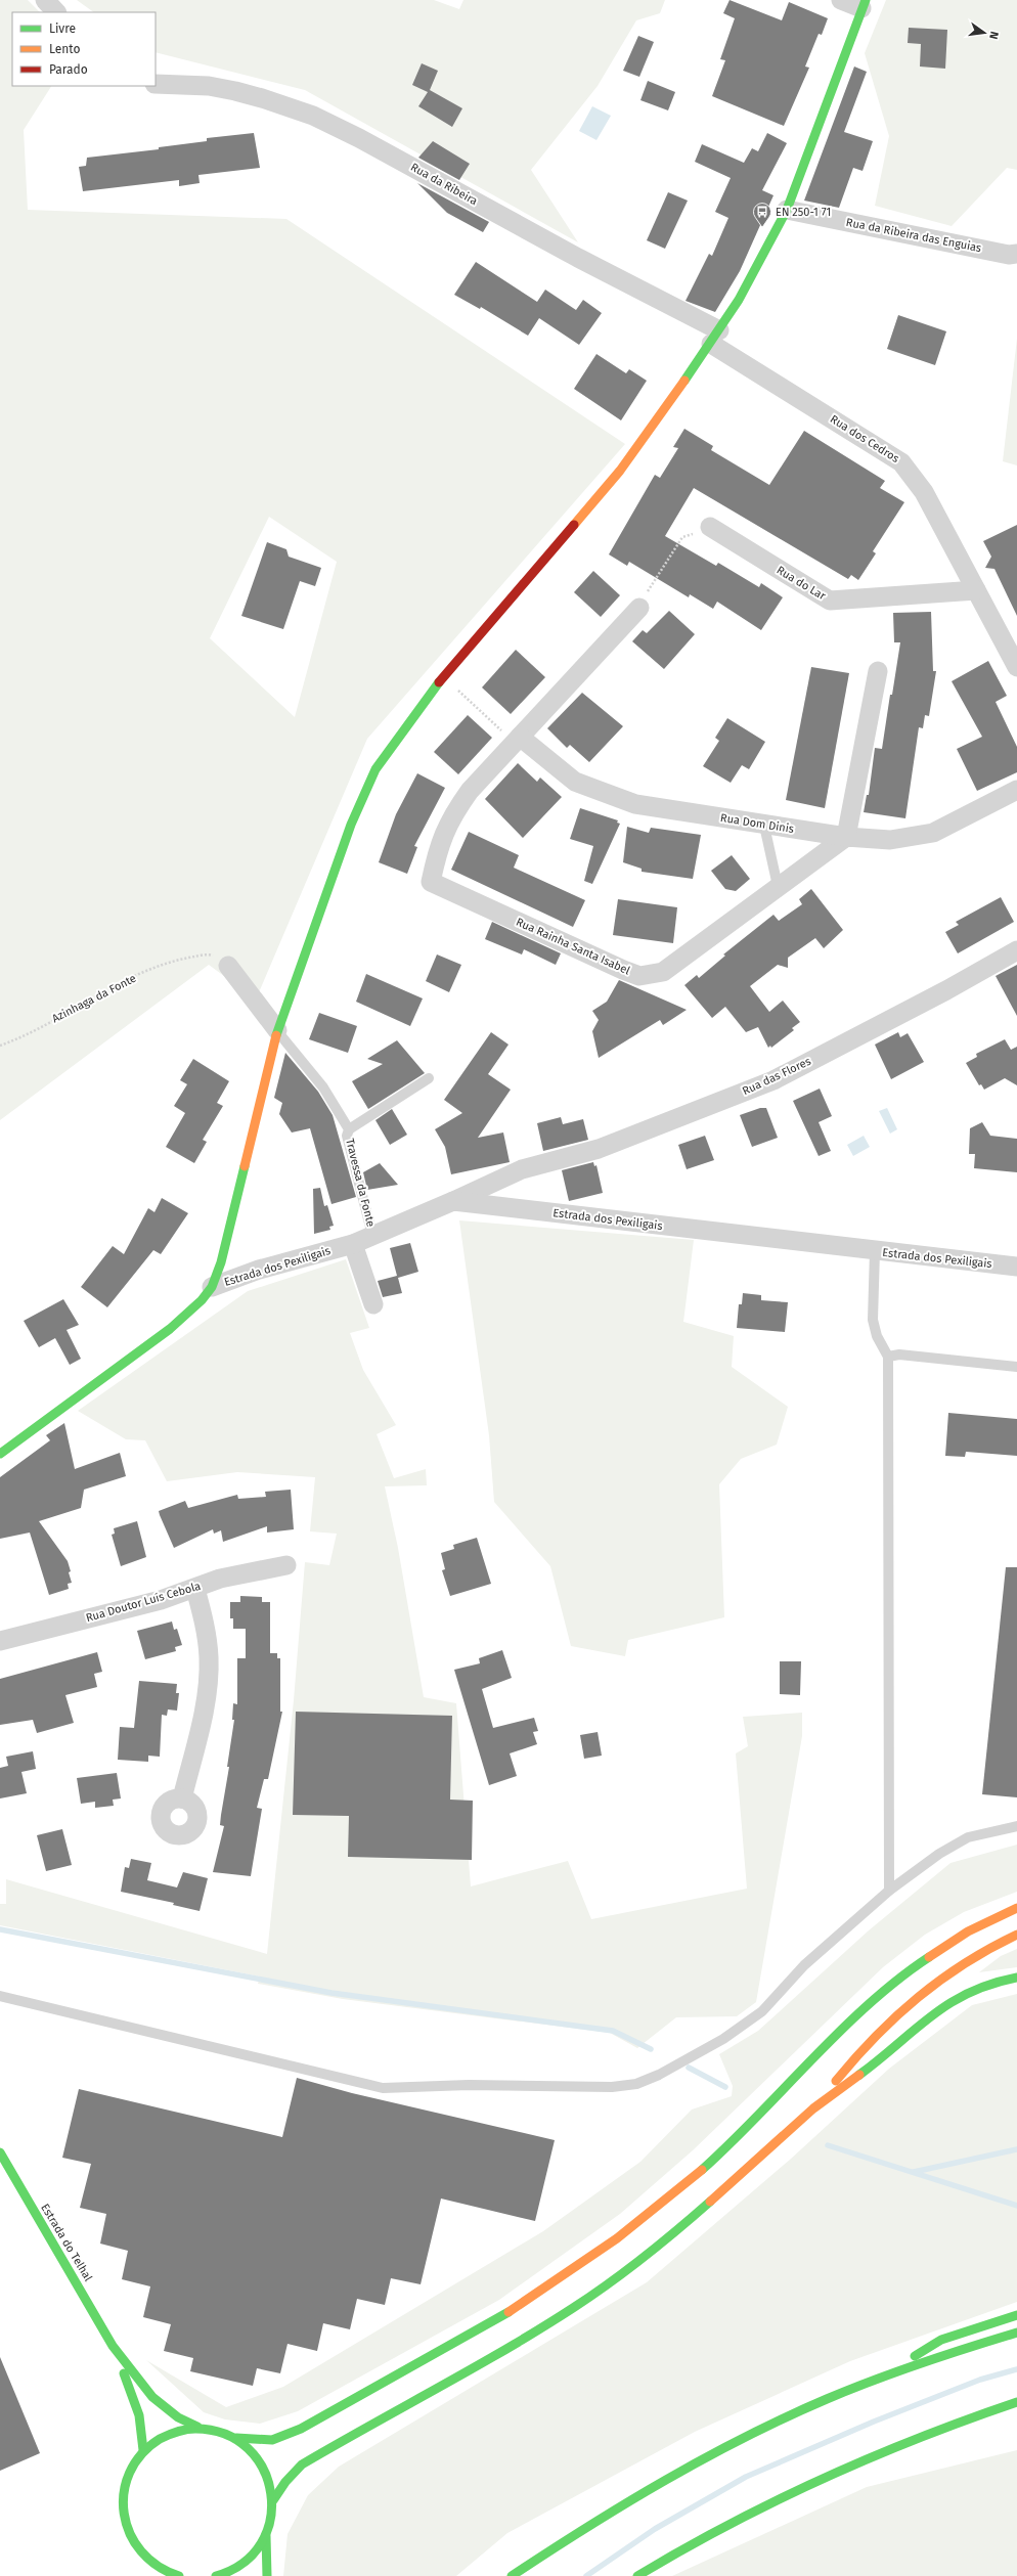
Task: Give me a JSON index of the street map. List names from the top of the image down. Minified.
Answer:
{"streets":{"main road":["Estrada do Telhal"],"street":["Rua da Ribeira","Rua da Ribeira das Enguias","Rua dos Cedros","Rua do Lar","Rua Dom Dinis","Rua Rainha Santa Isabel","Rua das Flores","Estrada dos Pexiligais","Rua Doutor Luís Cebola"],"lane":["Travessa da Fonte"],"path":["Azinhaga da Fonte"]},"crossings":[["Rua da Ribeira","Rua dos Cedros"],["Rua dos Cedros","Rua do Lar"],["Rua Dom Dinis","Rua Rainha Santa Isabel"],["Rua das Flores","Estrada dos Pexiligais"],["Travessa da Fonte","Estrada dos Pexiligais"]],"places":{"bus stop":["EN 250-1 71"]},"legend":["Livre","Lento","Parado"],"north":"right"}
